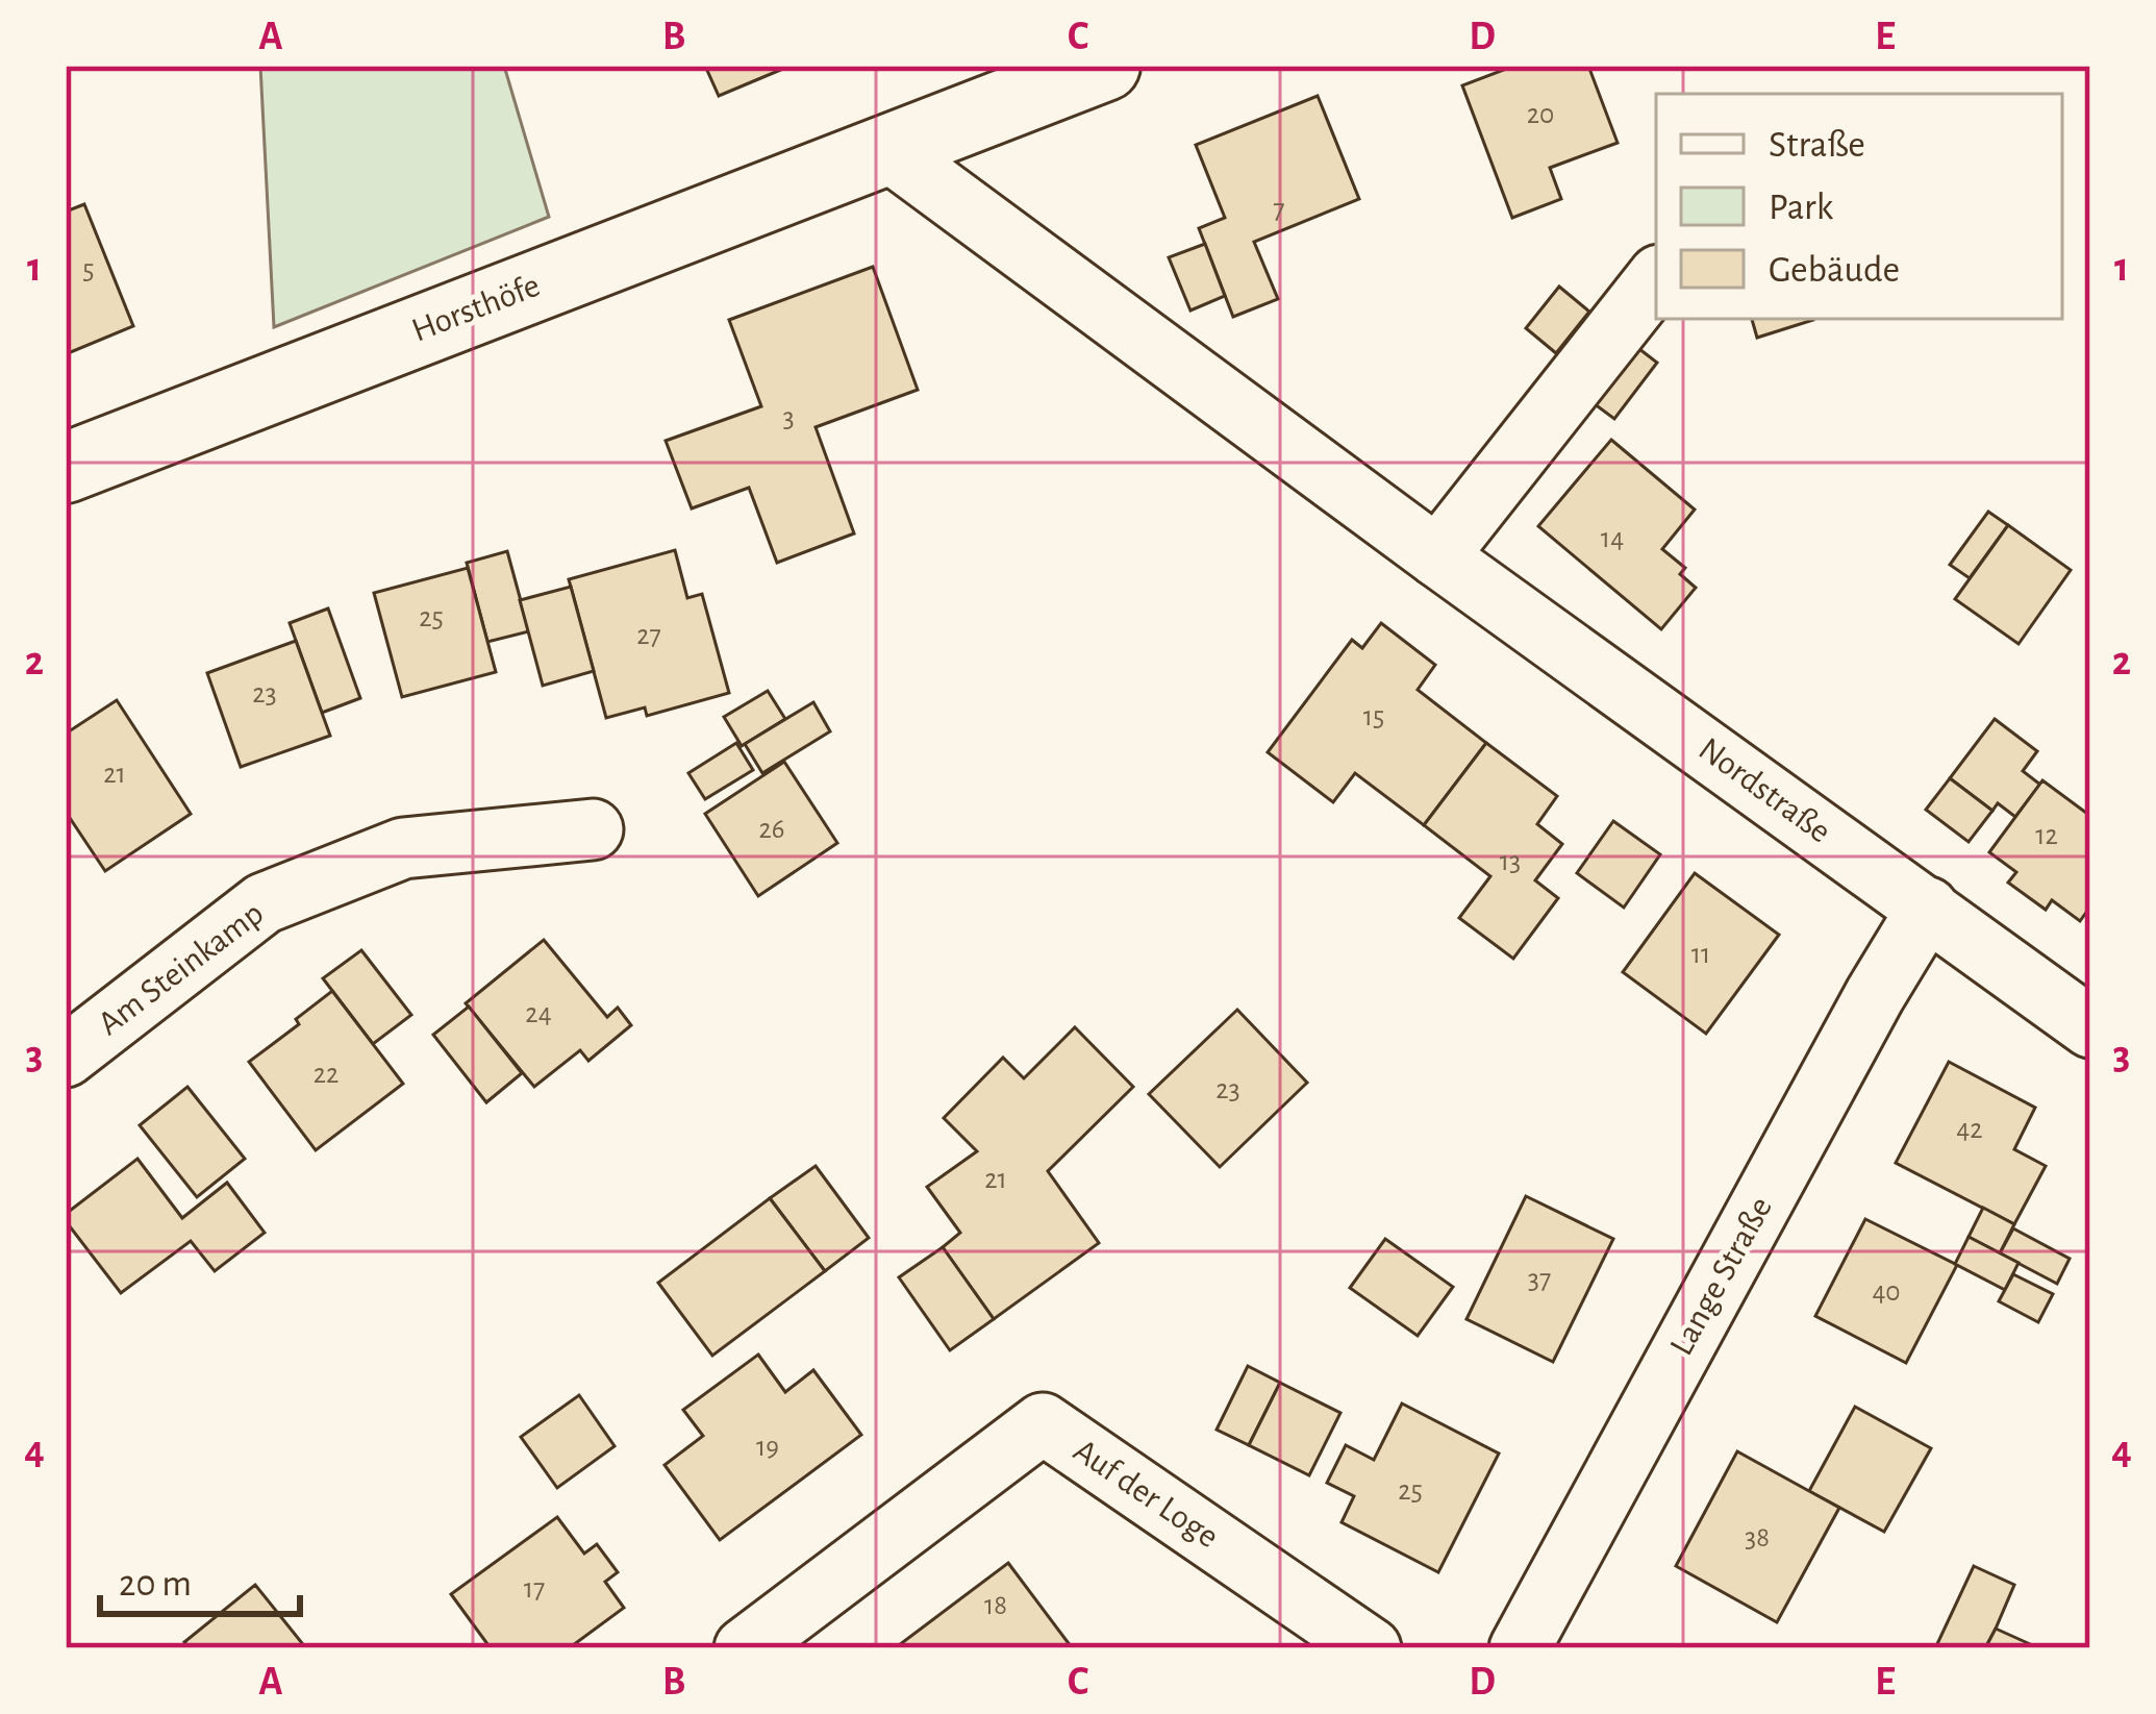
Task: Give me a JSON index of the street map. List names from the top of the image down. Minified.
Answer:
{"streets":{"main road":["Horsthöfe"],"street":["Nordstraße","Am Steinkamp","Lange Straße","Auf der Loge"]},"crossings":[["Horsthöfe","Nordstraße"],["Nordstraße","Lange Straße"]],"house_numbers":["20","7","5","3","14","25","27","23","15","21","26","12","13","11","24","22","23","42","21","37","40","19","25","38","17","18"],"legend":["Straße","Park","Gebäude"],"scale_bar":"20 m","grid":{"columns":["A","B","C","D","E"],"rows":["1","2","3","4"]}}
